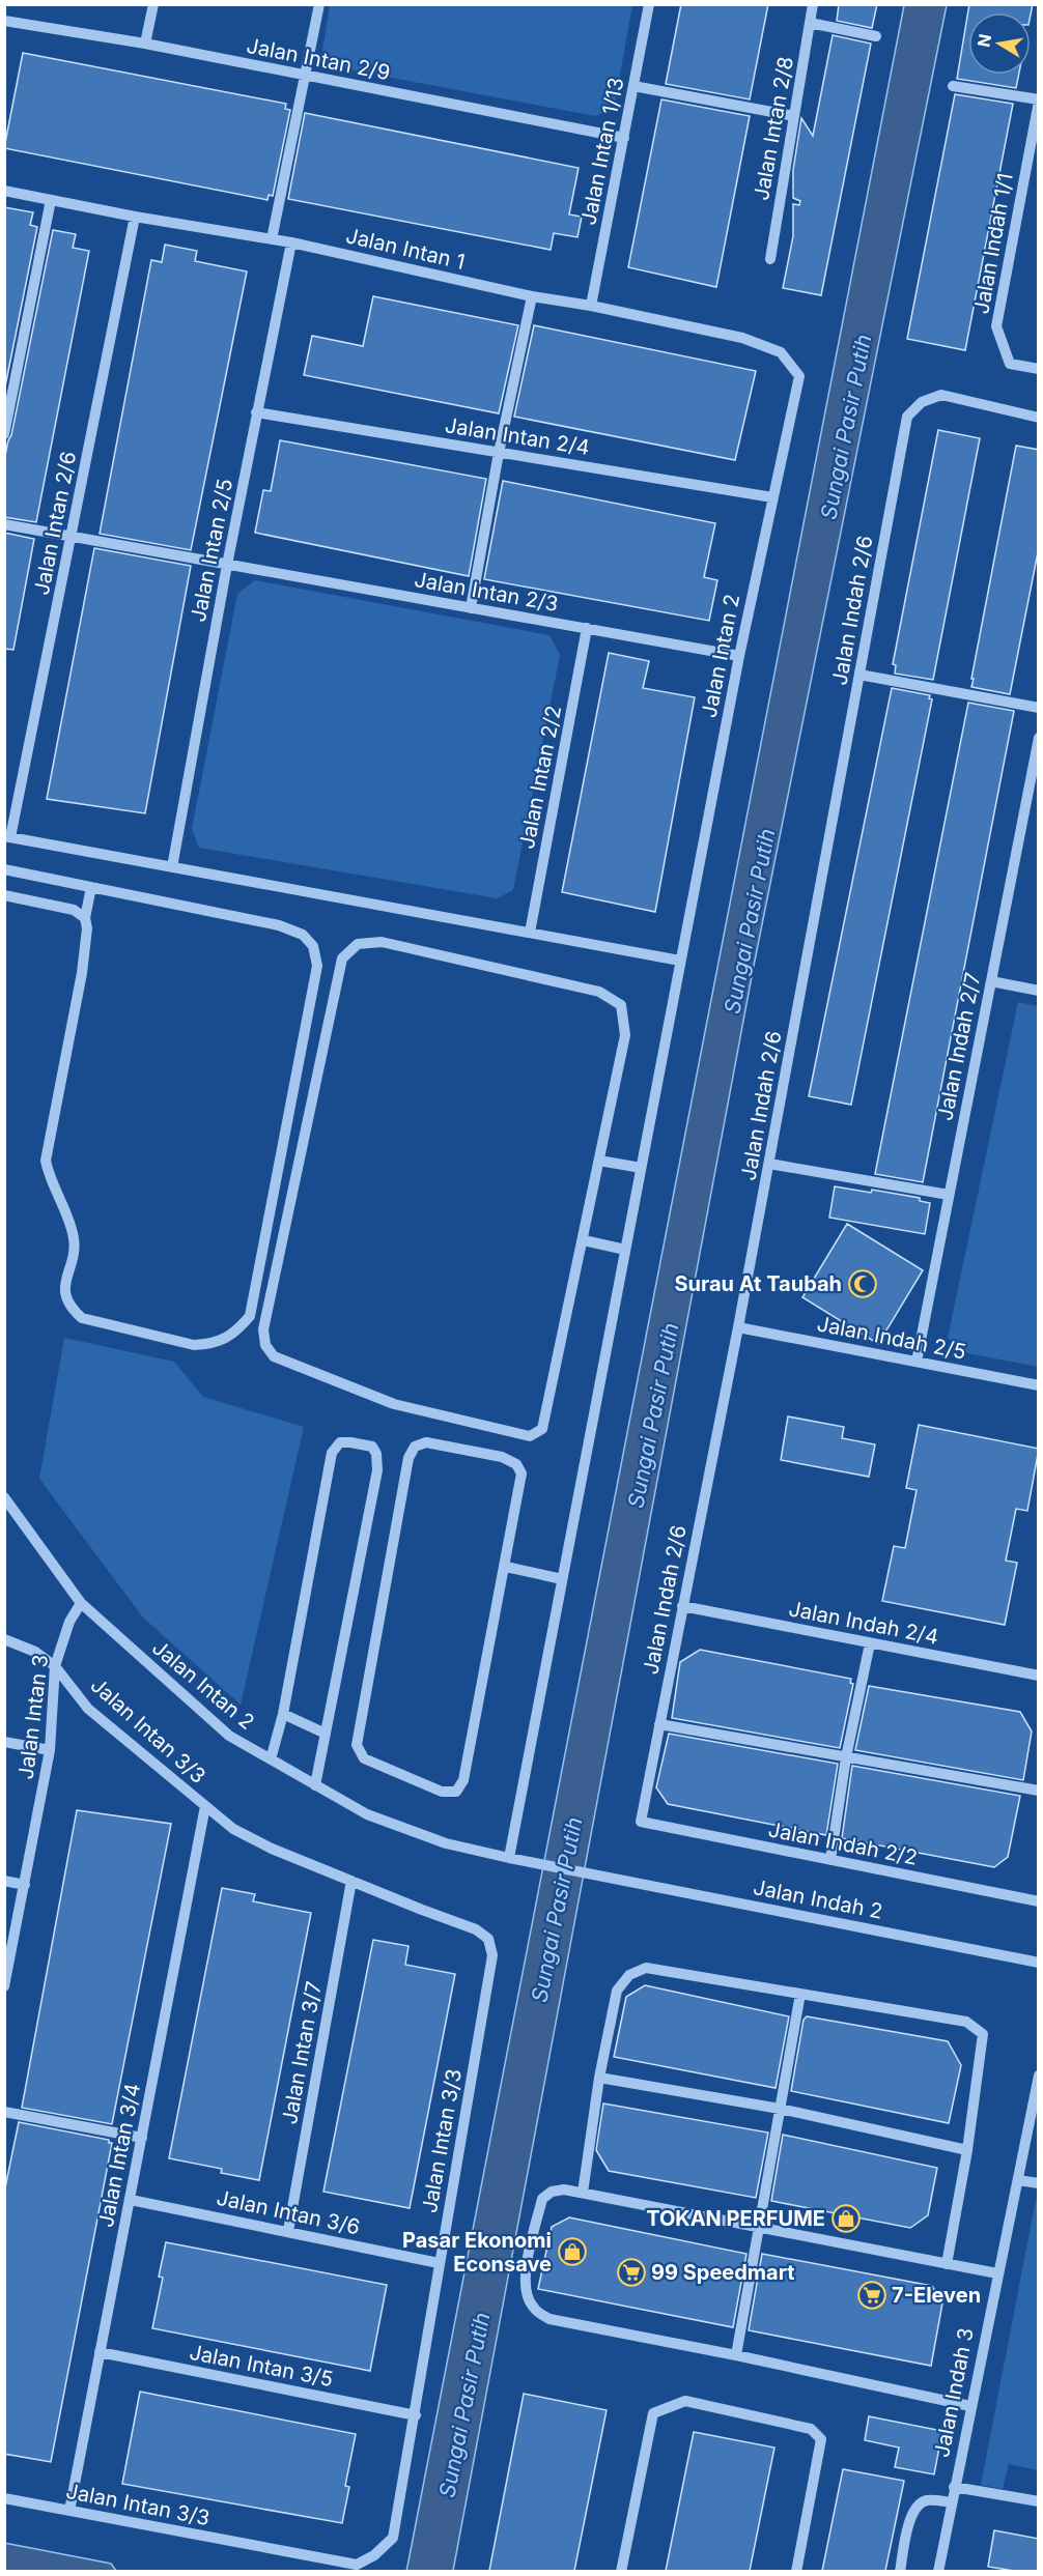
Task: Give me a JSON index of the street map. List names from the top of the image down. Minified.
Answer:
{"streets":{"street":["Jalan Intan 2/9","Jalan Intan 2/8","Jalan Intan 1/13","Jalan Indah 1/1","Jalan Intan 1","Jalan Intan 2/4","Jalan Intan 2/6","Jalan Intan 2/5","Jalan Intan 2/3","Jalan Indah 2/6","Jalan Intan 2","Jalan Intan 2/2","Jalan Indah 2/7","Jalan Indah 2/5","Jalan Indah 2/4","Jalan Intan 3","Jalan Intan 3/3","Jalan Indah 2/2","Jalan Indah 2","Jalan Intan 3/7","Jalan Intan 3/4","Jalan Intan 3/6","Jalan Intan 3/5","Jalan Indah 3"]},"crossings":[["Jalan Intan 2/9","Jalan Intan 1/13"],["Jalan Intan 1/13","Jalan Intan 1"],["Jalan Intan 1","Jalan Intan 2/6"],["Jalan Intan 1","Jalan Intan 2/5"],["Jalan Intan 1","Jalan Intan 2"],["Jalan Intan 2/4","Jalan Intan 2/5"],["Jalan Intan 2/4","Jalan Intan 2"],["Jalan Intan 2/6","Jalan Intan 2/3"],["Jalan Intan 2/5","Jalan Intan 2/3"],["Jalan Intan 2/3","Jalan Intan 2"],["Jalan Intan 2/3","Jalan Intan 2/2"],["Jalan Indah 2/6","Jalan Indah 2/5"],["Jalan Indah 2/6","Jalan Indah 2/4"],["Jalan Indah 2/6","Jalan Indah 2/2"],["Jalan Intan 2","Jalan Intan 3"],["Jalan Intan 2","Jalan Indah 2"],["Jalan Indah 2/7","Jalan Indah 2/5"],["Jalan Intan 3","Jalan Intan 3/3"],["Jalan Intan 3/3","Jalan Intan 3/7"],["Jalan Intan 3/3","Jalan Intan 3/4"],["Jalan Intan 3/3","Jalan Intan 3/6"],["Jalan Intan 3/3","Jalan Intan 3/5"],["Jalan Intan 3/7","Jalan Intan 3/6"],["Jalan Intan 3/4","Jalan Intan 3/6"],["Jalan Intan 3/4","Jalan Intan 3/5"]],"water":["Sungai Pasir Putih"],"places":{"mosque":["Surau At Taubah"],"shop":["TOKAN PERFUME","Pasar Ekonomi Econsave"],"supermarket":["99 Speedmart","7-Eleven"]},"north":"left"}
